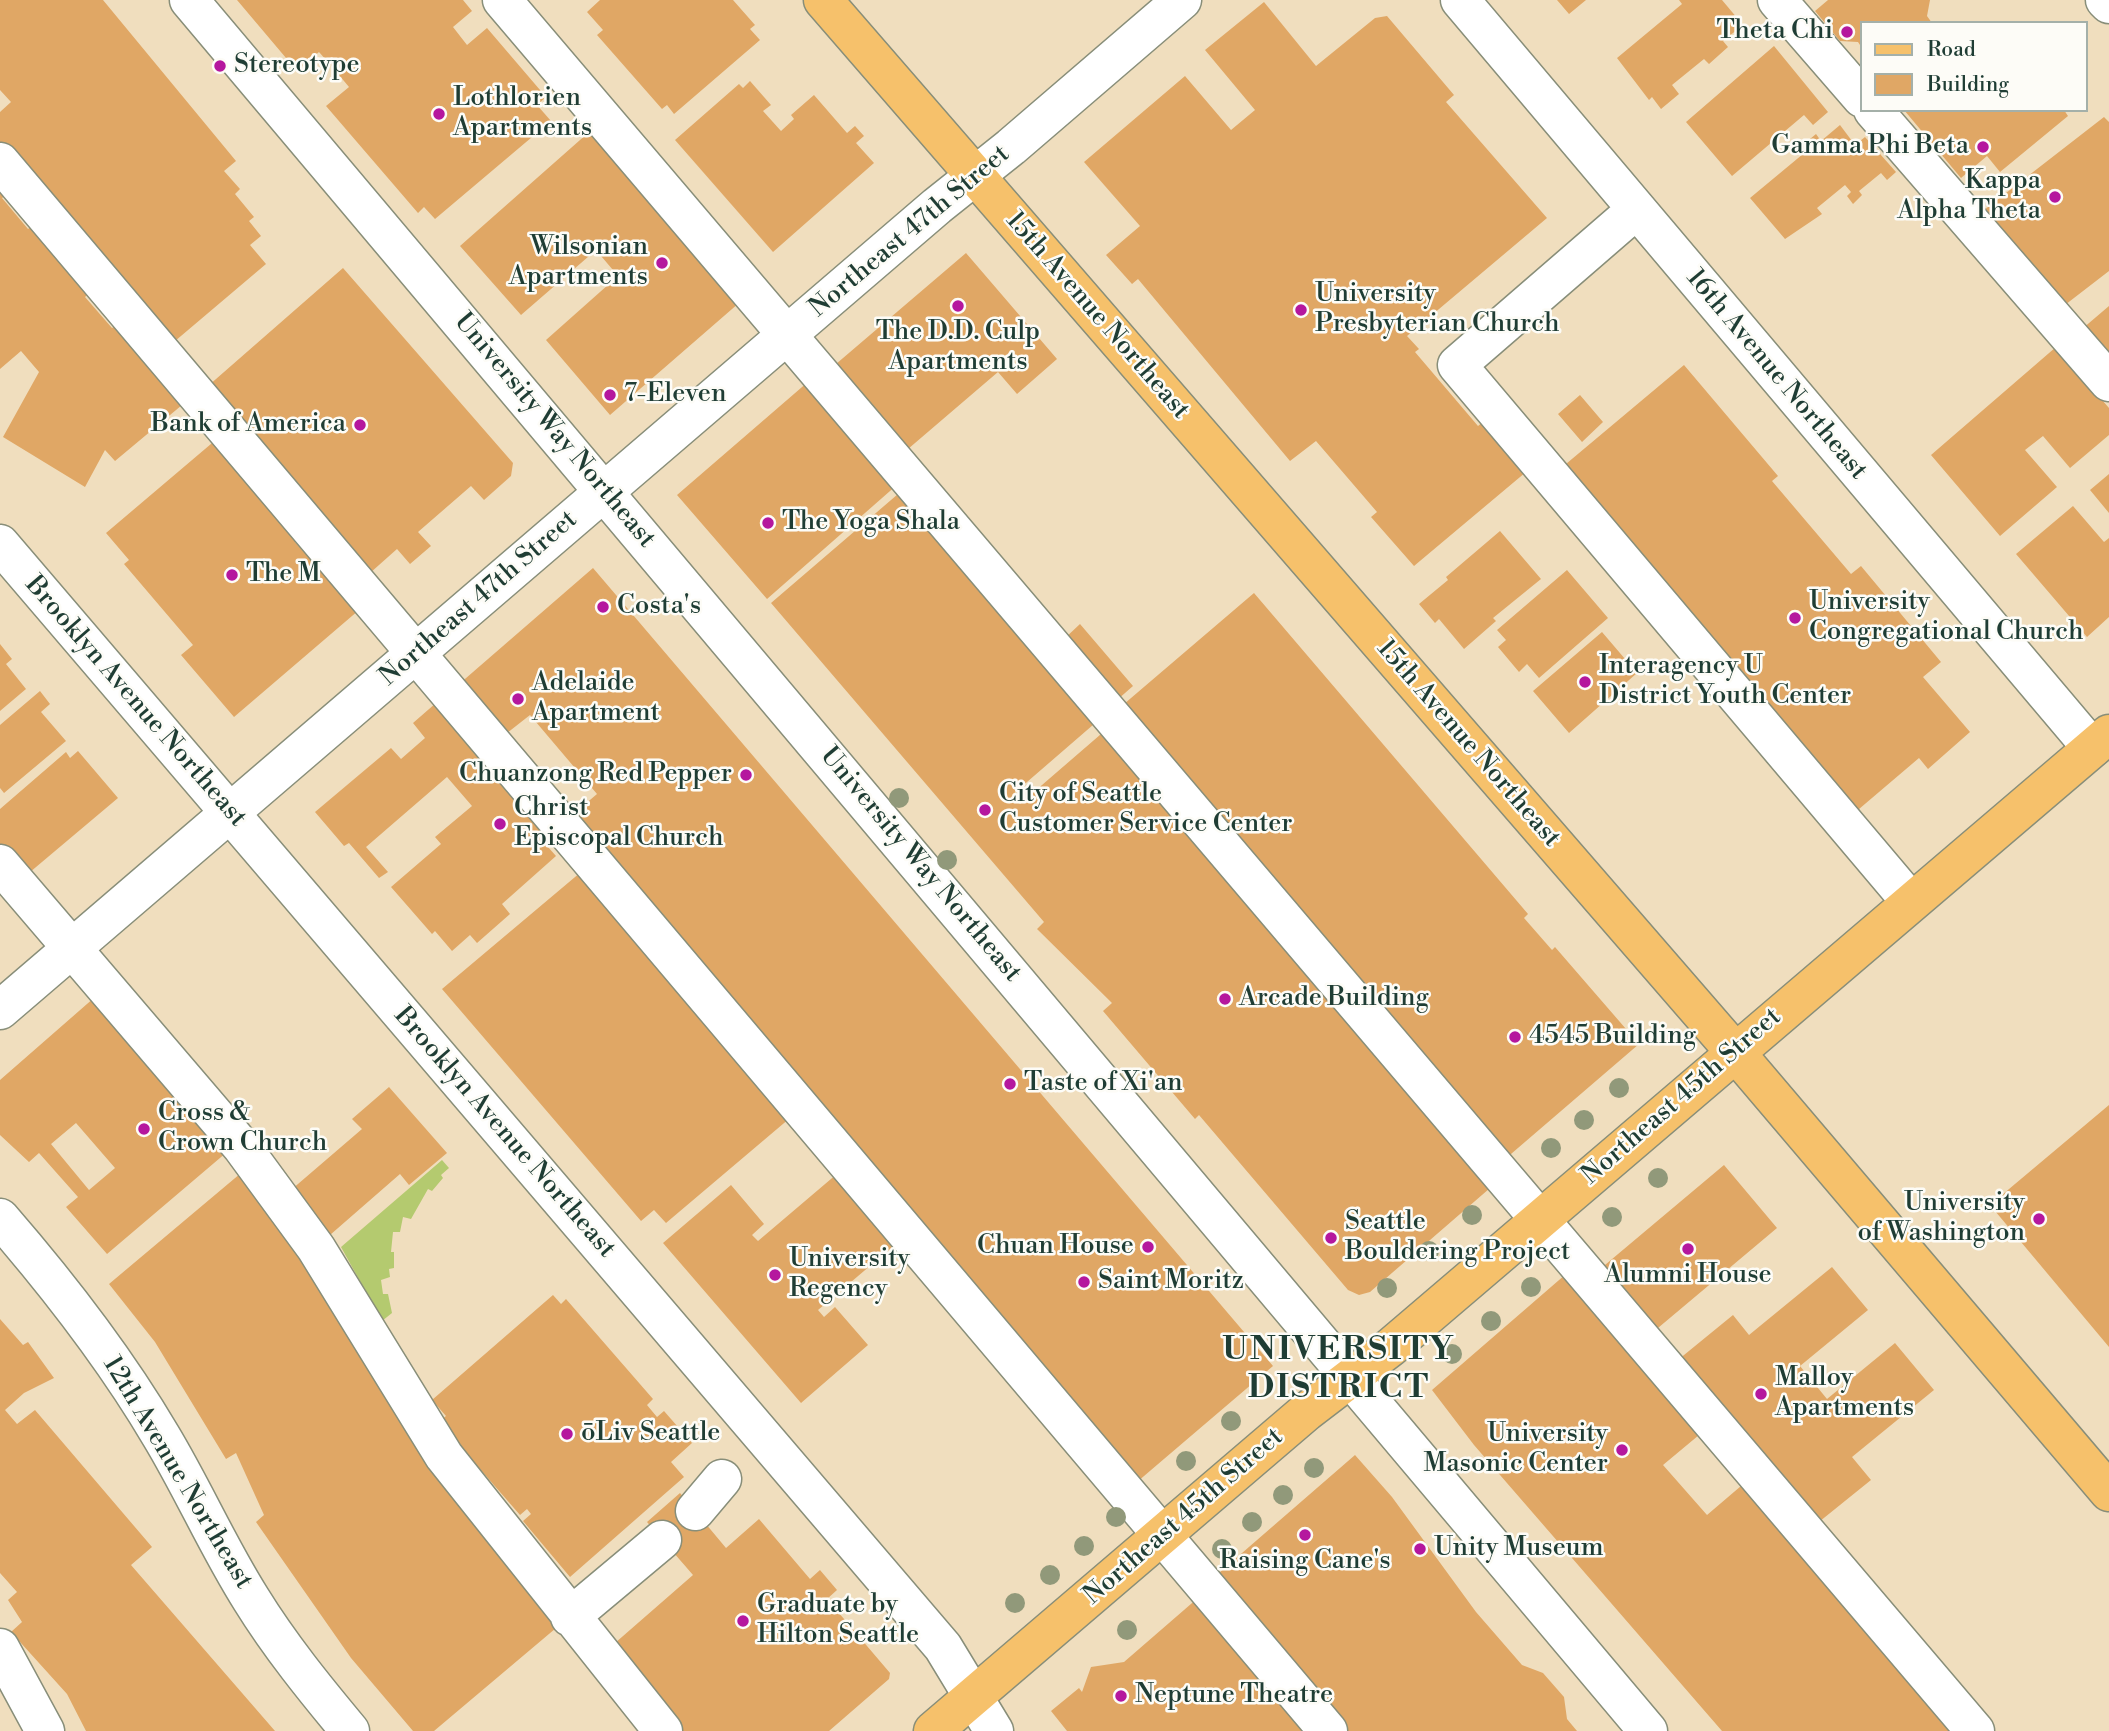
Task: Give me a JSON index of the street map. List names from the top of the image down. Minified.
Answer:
{"streets":{"main road":["15th Avenue Northeast","Northeast 45th Street"],"street":["Northeast 47th Street","16th Avenue Northeast","University Way Northeast","Brooklyn Avenue Northeast","12th Avenue Northeast"]},"crossings":[["Northeast 47th Street","15th Avenue Northeast"],["Northeast 47th Street","University Way Northeast"],["Northeast 47th Street","Brooklyn Avenue Northeast"],["15th Avenue Northeast","Northeast 45th Street"],["16th Avenue Northeast","Northeast 45th Street"],["University Way Northeast","Northeast 45th Street"],["Brooklyn Avenue Northeast","Northeast 45th Street"]],"districts":["UNIVERSITY DISTRICT"],"places":["Theta Chi","Stereotype","Lothlorien Apartments","Gamma Phi Beta","Kappa Alpha Theta","Wilsonian Apartments","The D.D. Culp Apartments","University Presbyterian Church","7-Eleven","Bank of America","The Yoga Shala","The M","Costa's","University Congregational Church","Interagency U District Youth Center","Adelaide Apartment","Chuanzong Red Pepper","City of Seattle Customer Service Center","Christ Episcopal Church","Arcade Building","4545 Building","Taste of Xi'an","Cross & Crown Church","University of Washington","Seattle Bouldering Project","Chuan House","Alumni House","University Regency","Saint Moritz","Malloy Apartments","ōLiv Seattle","University Masonic Center","Raising Cane's","Unity Museum","Graduate by Hilton Seattle","Neptune Theatre"],"legend":["Road","Building"]}
